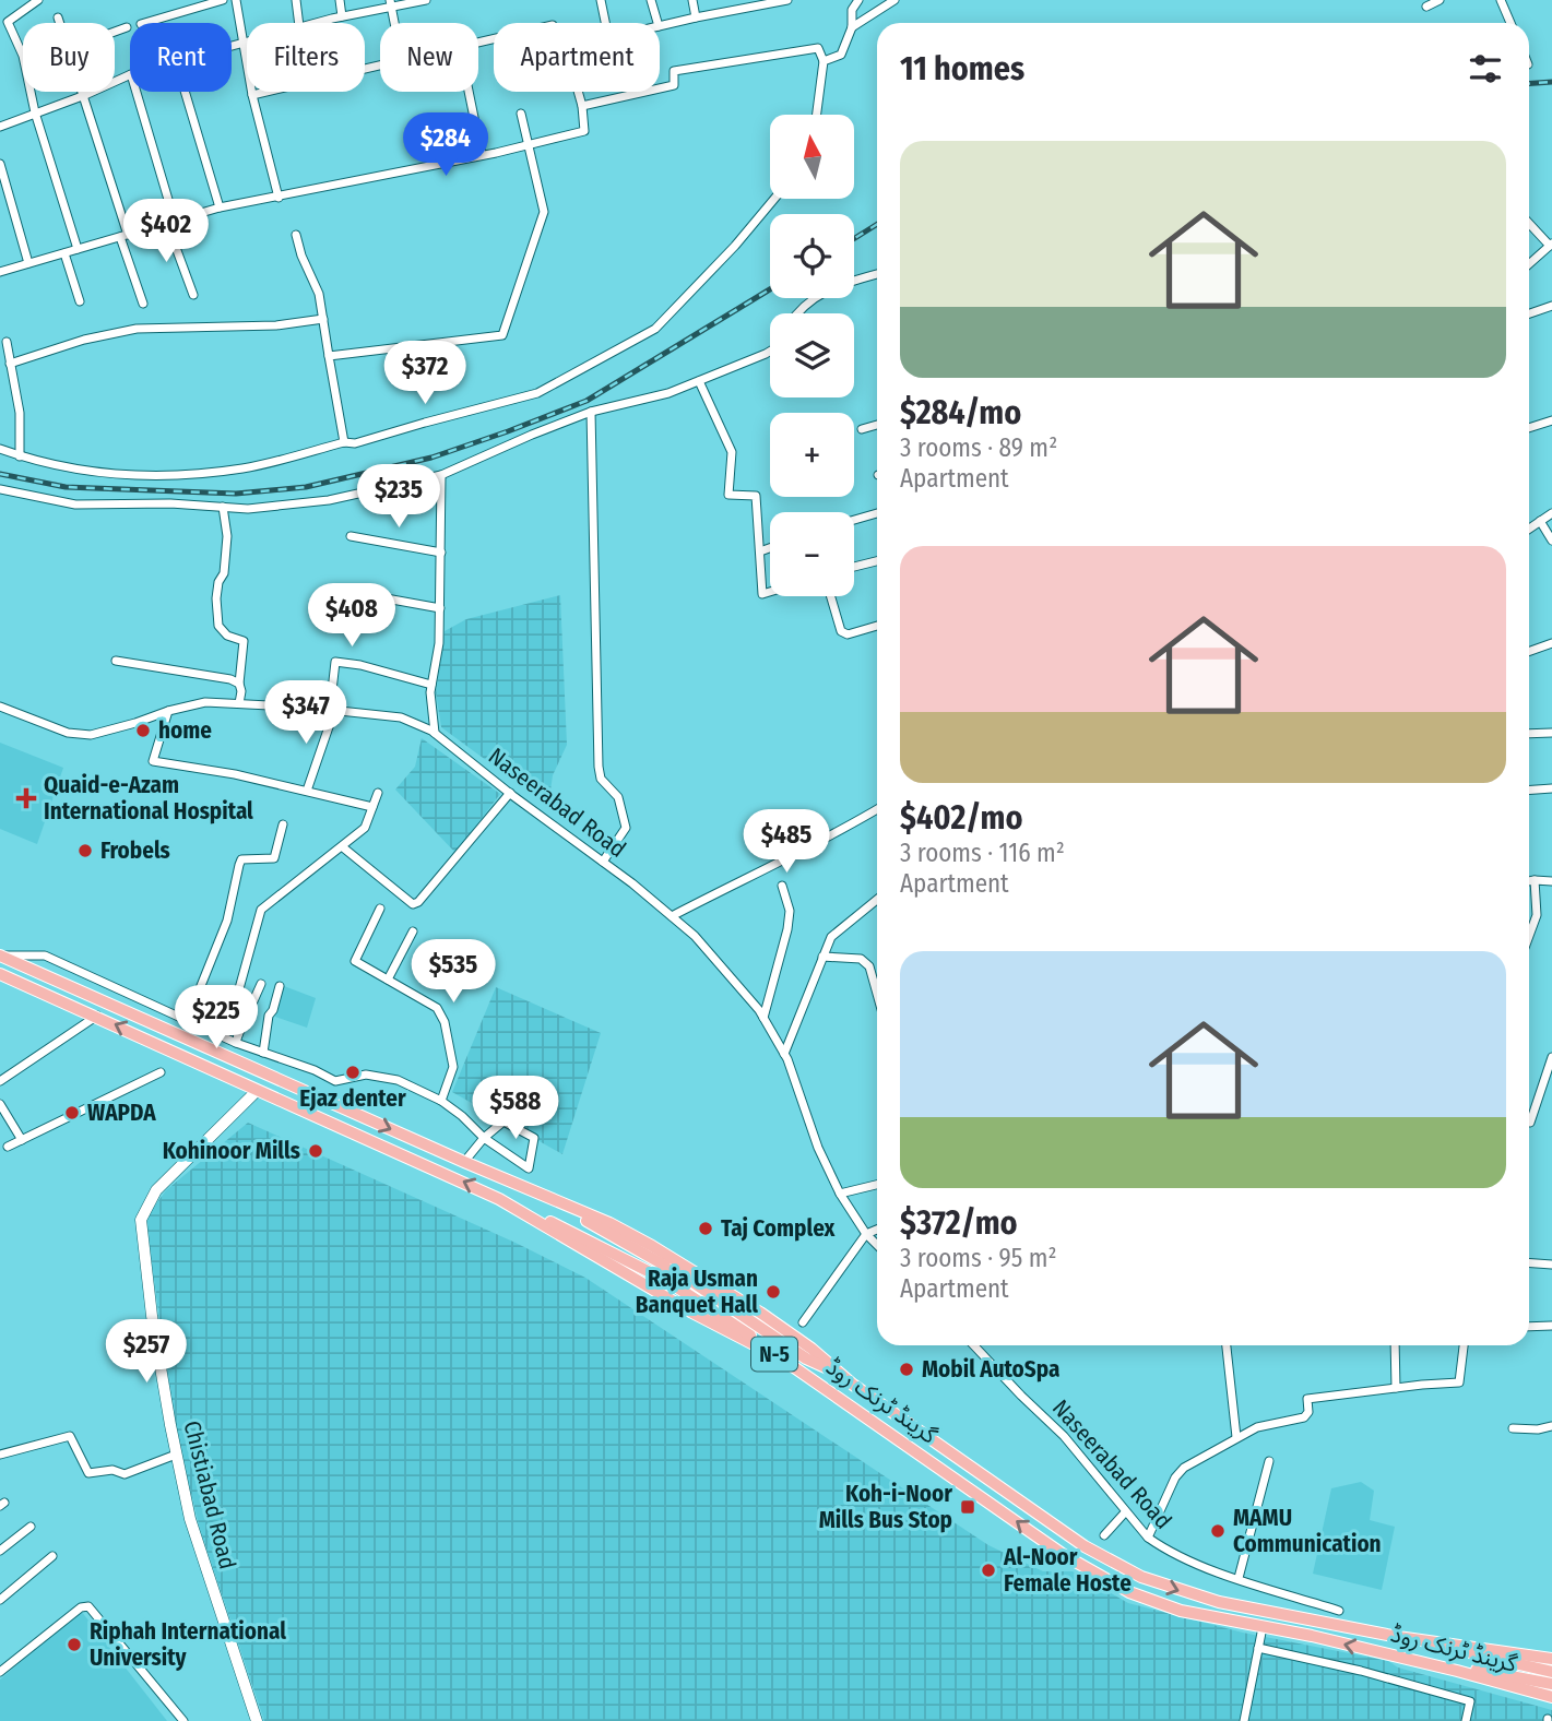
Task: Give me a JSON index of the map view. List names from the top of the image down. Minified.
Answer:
{"streets":{"highway":["N-5","گرینڈ ٹرنک روڈ"],"main road":["Chistiabad Road"],"street":["Naseerabad Road"]},"crossings":[["گرینڈ ٹرنک روڈ","Chistiabad Road"]],"places":{"other":["home","Frobels","Ejaz denter","WAPDA","Kohinoor Mills","Taj Complex","Raja Usman Banquet Hall","Mobil AutoSpa","MAMU Communication","Al-Noor Female Hoste","Riphah International University"],"health":["Quaid-e-Azam International Hospital"],"transit":["Koh-i-Noor Mills Bus Stop"]},"north":"top","page":{"chip":["Buy","Rent","Filters","New","Apartment"],"heading":"11 homes","price":["$284","$402","$372","$235","$408","$347","$485","$535","$225","$588","$257"],"map_buttons":["+","−"],"list":[{"name":"$284/mo","note":"3 rooms · 89 m² · Apartment"},{"name":"$402/mo","note":"3 rooms · 116 m² · Apartment"},{"name":"$372/mo","note":"3 rooms · 95 m² · Apartment"}]}}
